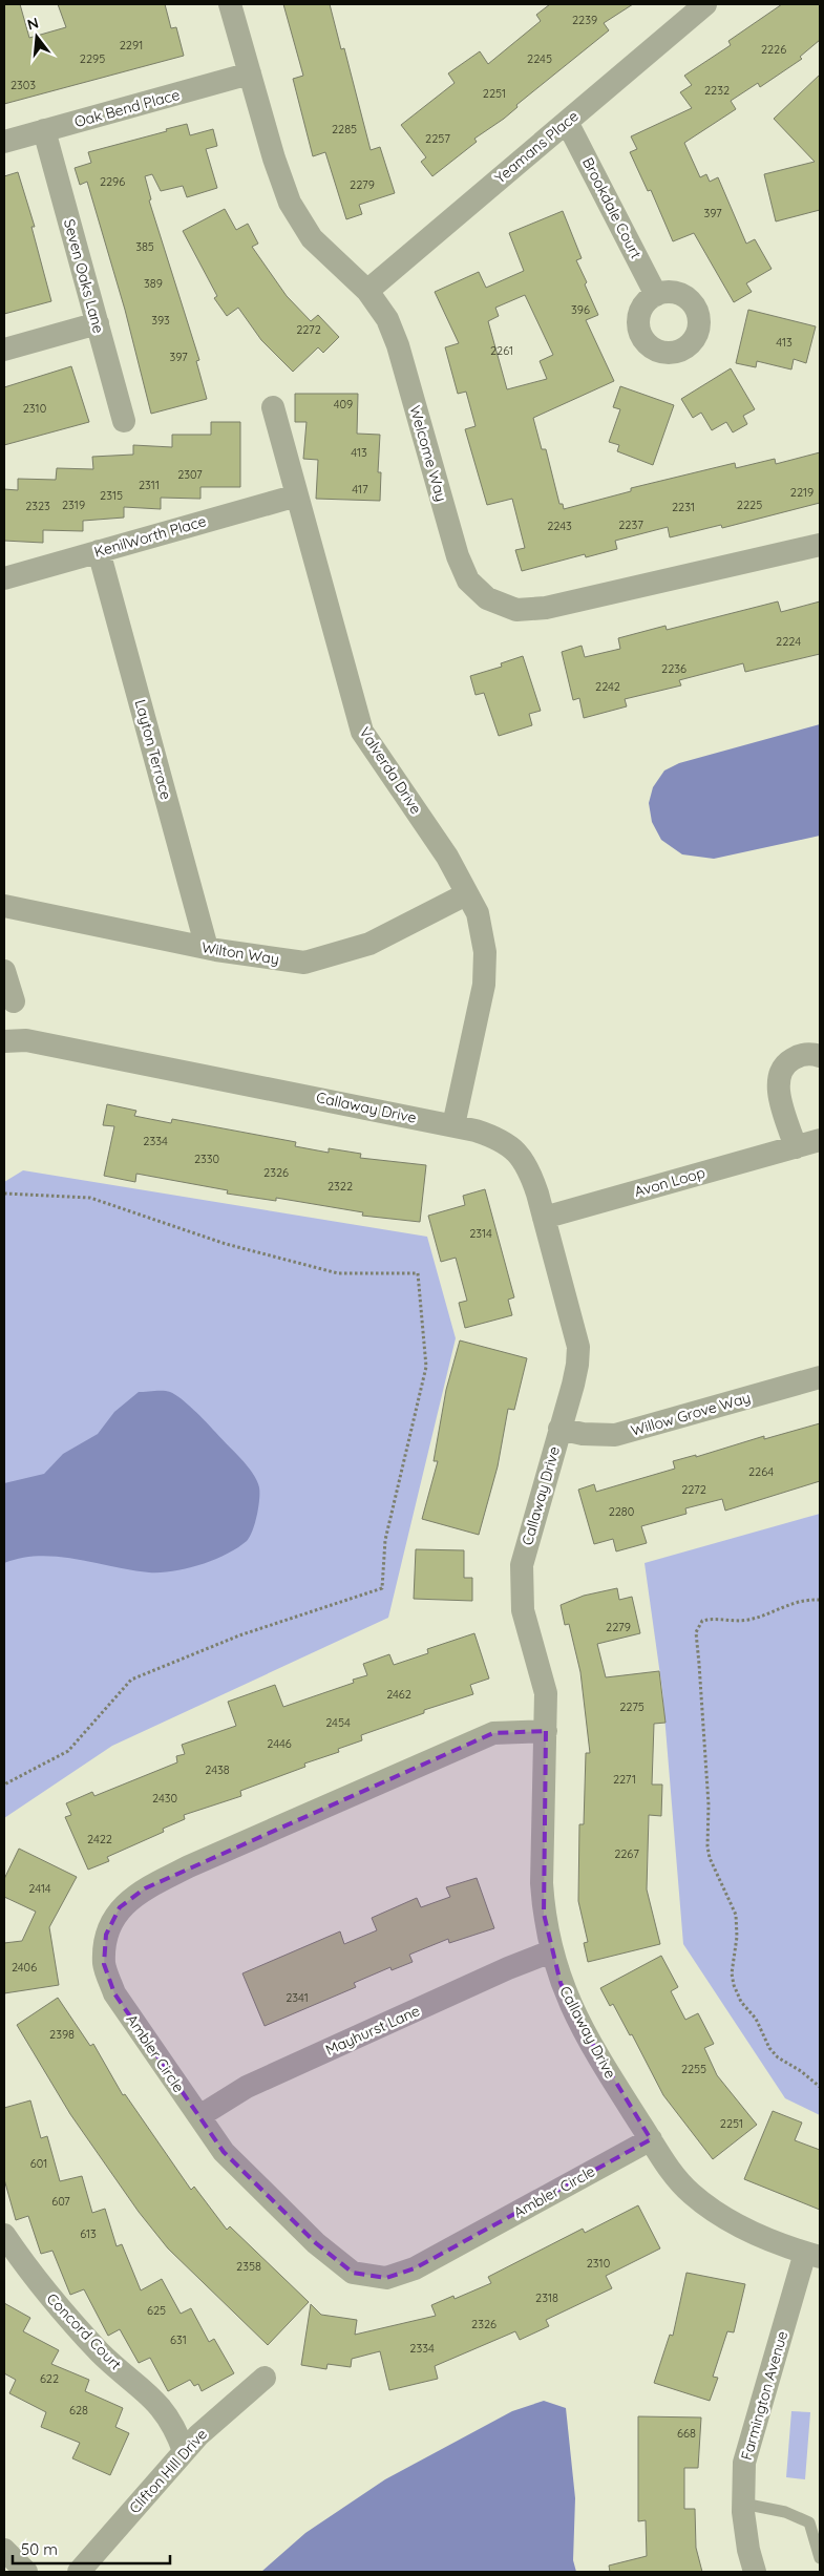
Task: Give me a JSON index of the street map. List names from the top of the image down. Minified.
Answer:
{"streets":{"street":["Oak Bend Place","Yeamans Place","Brookdale Court","Seven Oaks Lane","Welcome Way","KenilWorth Place","Layton Terrace","Valverda Drive","Wilton Way","Callaway Drive","Avon Loop","Willow Grove Way","Mayhurst Lane","Ambler Circle","Concord Court","Farmington Avenue","Clifton Hill Drive"]},"crossings":[["Oak Bend Place","Seven Oaks Lane"],["Oak Bend Place","Welcome Way"],["Yeamans Place","Brookdale Court"],["Yeamans Place","Welcome Way"],["KenilWorth Place","Layton Terrace"],["KenilWorth Place","Valverda Drive"],["Layton Terrace","Wilton Way"],["Valverda Drive","Wilton Way"],["Valverda Drive","Callaway Drive"],["Callaway Drive","Avon Loop"],["Callaway Drive","Willow Grove Way"],["Callaway Drive","Mayhurst Lane"],["Callaway Drive","Ambler Circle"],["Callaway Drive","Farmington Avenue"],["Mayhurst Lane","Ambler Circle"],["Concord Court","Clifton Hill Drive"]],"house_numbers":["2239","2291","2226","2295","2245","2303","2232","2251","2285","2257","2296","2279","397","385","389","396","393","2272","413","2261","397","409","2310","413","2307","2311","417","2219","2315","2319","2225","2323","2231","2237","2243","2224","2236","2242","2334","2330","2326","2322","2314","2264","2272","2280","2279","2462","2275","2454","2446","2438","2271","2430","2422","2267","2414","2406","2341","2398","2255","2251","601","607","613","2310","2358","2318","625","2326","631","2334","622","628","668"],"scale_bar":"50 m","north":"top"}
